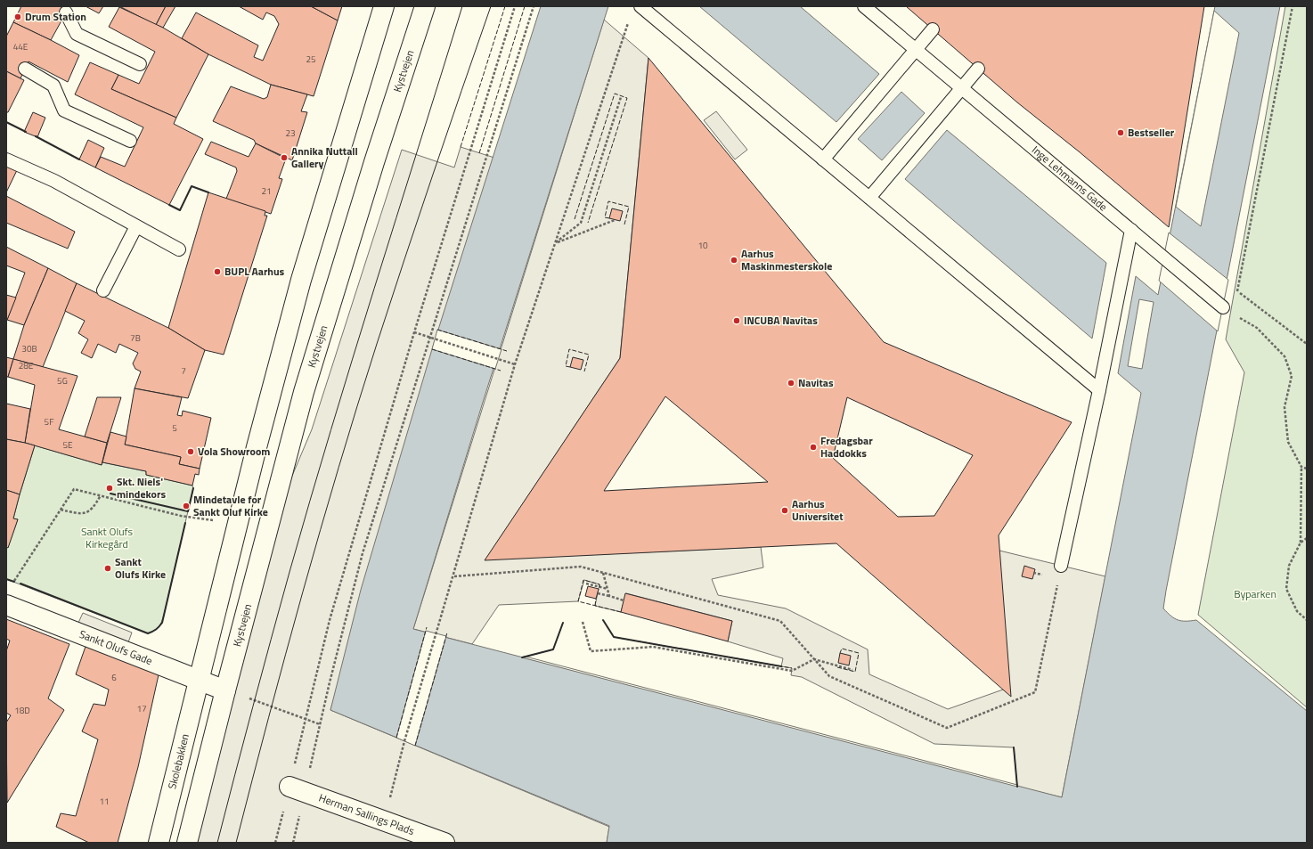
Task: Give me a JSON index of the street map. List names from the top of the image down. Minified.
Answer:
{"streets":{"street":["Kystvejen","Sankt Olufs Gade","Skolebakken","Herman Sallings Plads"],"lane":["Inge Lehmanns Gade"]},"crossings":[["Kystvejen","Sankt Olufs Gade"],["Sankt Olufs Gade","Skolebakken"]],"parks":["Sankt Olufs Kirkegård","Byparken"],"places":["Drum Station","Bestseller","Annika Nuttall Gallery","Aarhus Maskinmesterskole","BUPL Aarhus","INCUBA Navitas","Navitas","Fredagsbar Haddokks","Vola Showroom","Skt. Niels' mindekors","Mindetavle for Sankt Oluf Kirke","Aarhus Universitet","Sankt Olufs Kirke"],"house_numbers":["44E","25","23","21","10","7B","30B","28E","7","5G","5F","5","5E","6","17","18D","11"]}
